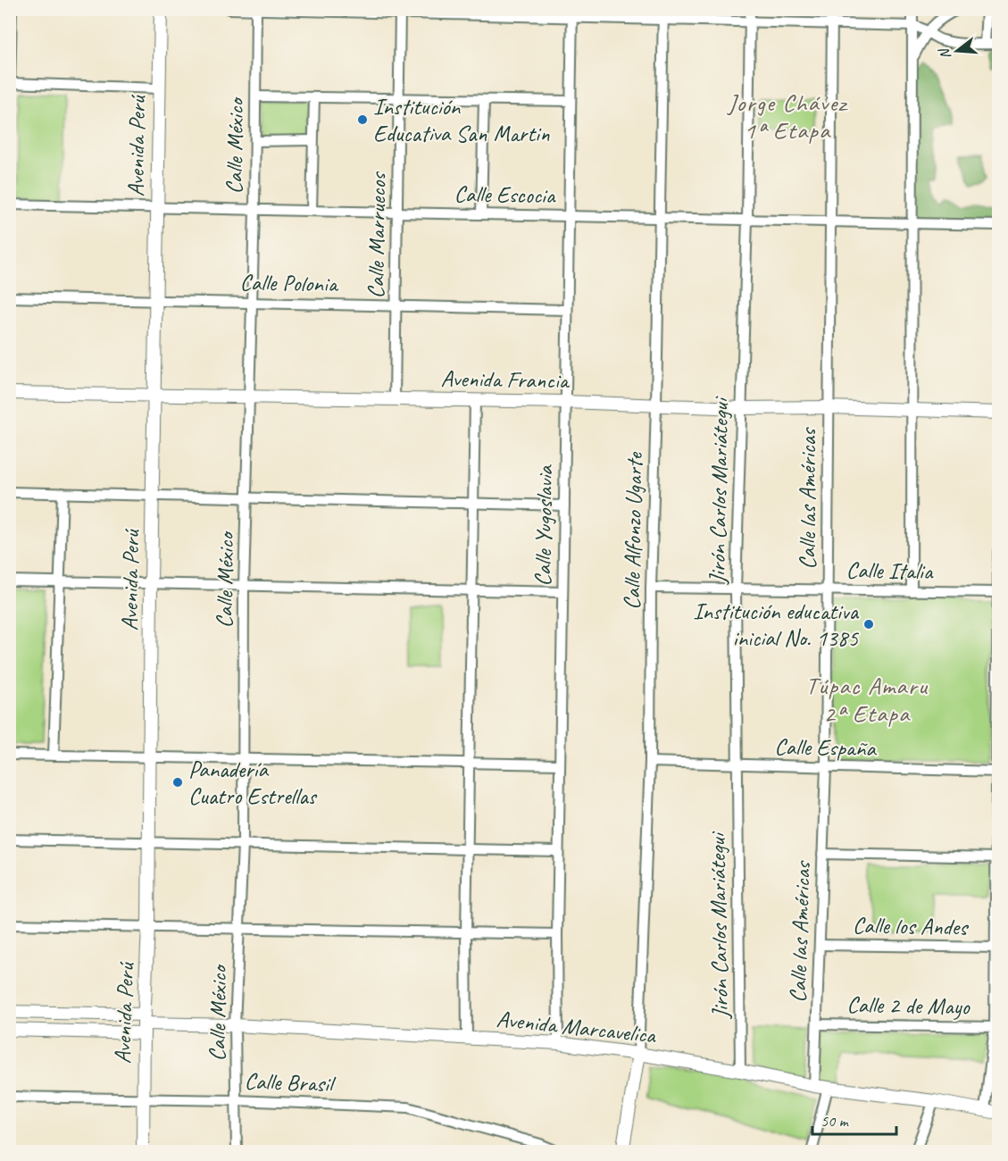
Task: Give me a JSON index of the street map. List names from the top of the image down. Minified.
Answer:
{"streets":{"street":["Avenida Perú","Calle México","Calle Escocia","Calle Marruecos","Calle Polonia","Avenida Francia","Jirón Carlos Mariátegui","Calle las Américas","Calle Yugoslavia","Calle Alfonzo Ugarte","Calle Italia","Calle España","Calle los Andes","Calle 2 de Mayo","Avenida Marcavelica","Calle Brasil"]},"crossings":[["Avenida Perú","Calle Escocia"],["Avenida Perú","Calle Polonia"],["Avenida Perú","Avenida Francia"],["Avenida Perú","Avenida Marcavelica"],["Avenida Perú","Calle Brasil"],["Calle México","Calle Escocia"],["Calle México","Calle Polonia"],["Calle México","Avenida Francia"],["Calle México","Avenida Marcavelica"],["Calle México","Calle Brasil"],["Calle Escocia","Calle Marruecos"],["Calle Escocia","Jirón Carlos Mariátegui"],["Calle Escocia","Calle las Américas"],["Calle Escocia","Calle Yugoslavia"],["Calle Escocia","Calle Alfonzo Ugarte"],["Calle Marruecos","Calle Polonia"],["Calle Marruecos","Avenida Francia"],["Calle Polonia","Calle Yugoslavia"],["Avenida Francia","Jirón Carlos Mariátegui"],["Avenida Francia","Calle las Américas"],["Avenida Francia","Calle Yugoslavia"],["Avenida Francia","Calle Alfonzo Ugarte"],["Jirón Carlos Mariátegui","Calle Italia"],["Jirón Carlos Mariátegui","Calle España"],["Jirón Carlos Mariátegui","Avenida Marcavelica"],["Calle las Américas","Calle Italia"],["Calle las Américas","Calle España"],["Calle las Américas","Calle los Andes"],["Calle las Américas","Calle 2 de Mayo"],["Calle las Américas","Avenida Marcavelica"],["Calle Yugoslavia","Avenida Marcavelica"],["Calle Alfonzo Ugarte","Calle Italia"],["Calle Alfonzo Ugarte","Calle España"],["Calle Alfonzo Ugarte","Avenida Marcavelica"]],"districts":["Jorge Chávez 1ª Etapa","Túpac Amaru 2ª Etapa"],"places":["Institución Educativa San Martin","Institución educativa inicial No. 1385","Panadería Cuatro Estrellas"],"scale_bar":"50 m","north":"left"}
